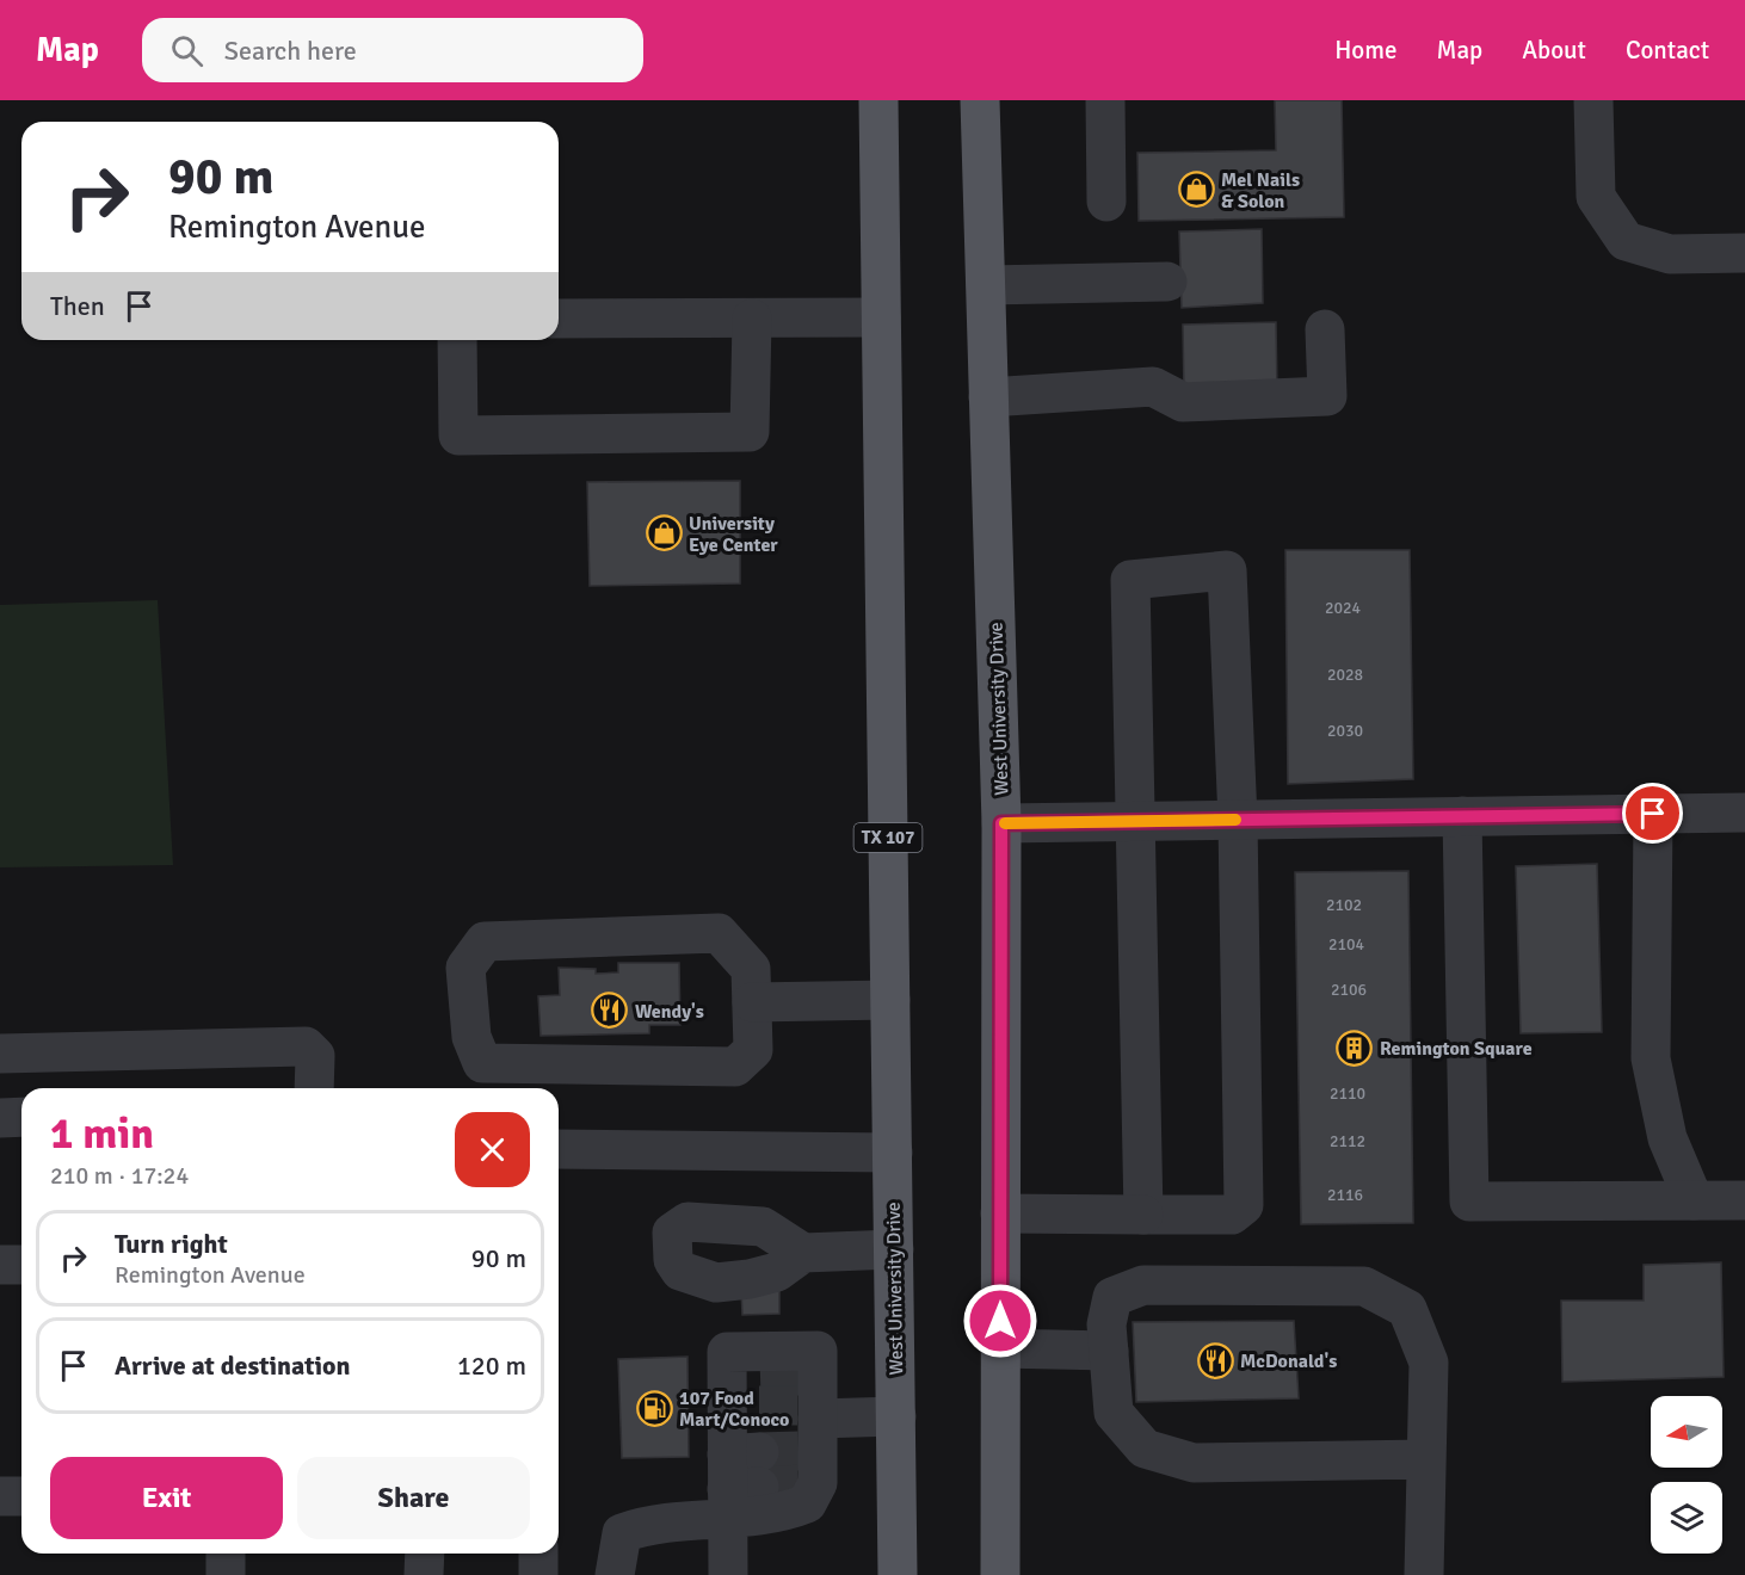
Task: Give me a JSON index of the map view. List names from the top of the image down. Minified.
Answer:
{"streets":{"main road":["West University Drive","TX 107"]},"places":{"shop":["Mel Nails & Solon","University Eye Center"],"restaurant":["Wendy's","McDonald's"],"building":["Remington Square"],"fuel station":["107 Food Mart/Conoco"]},"house_numbers":["2024","2028","2030","2102","2104","2106","2110","2112","2116"],"north":"left","page":{"header":"Map","search":"Search here","nav":["Home","Map","About","Contact"],"turn":["90 m","Remington Avenue"],"then":"Then","heading":["1 min","210 m · 17:24"],"list":[{"name":"Turn right","note":"Remington Avenue","value":"90 m"},{"name":"Arrive at destination","value":"120 m"}],"buttons":["Exit","Share"]}}
